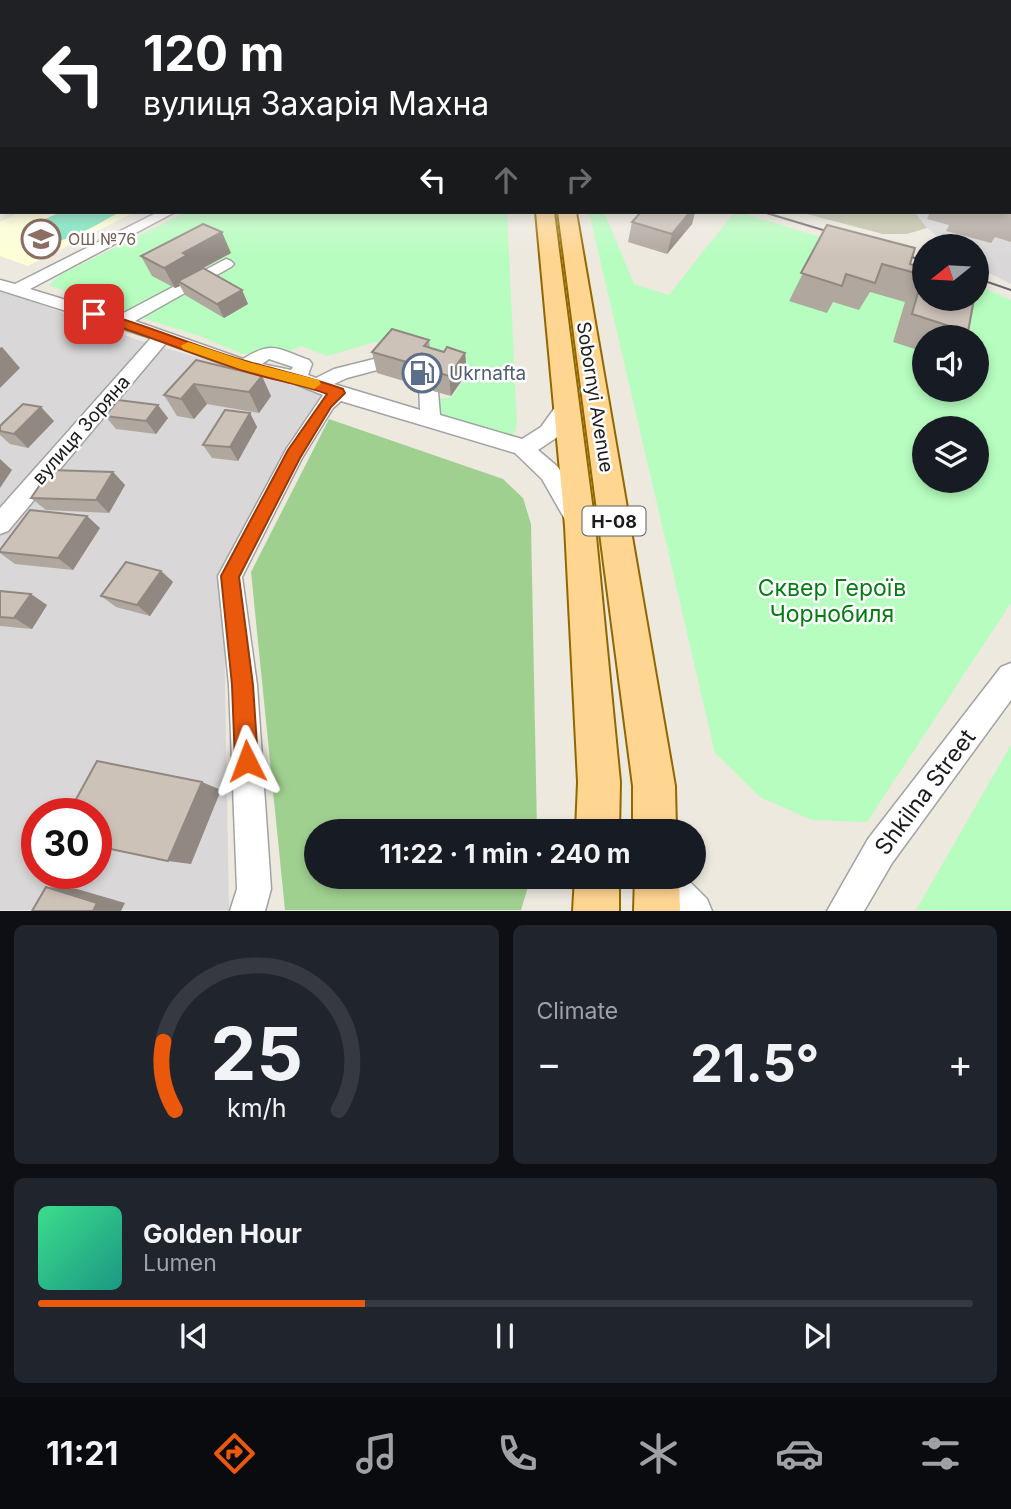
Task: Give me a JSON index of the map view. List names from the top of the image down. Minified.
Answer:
{"streets":{"main road":["Sobornyi Avenue","Н-08"],"street":["вулиця Зоряна","Shkilna Street"]},"parks":["Сквер Героїв Чорнобиля"],"places":{"school or university":["ОШ №76"],"fuel station":["Ukrnafta"]},"north":"left","page":{"turn":["120 m","вулиця Захарія Махна"],"limit":"30","trip":"11:22 · 1 min · 240 m","tile":"Climate","heat":["−","21.5°","+"],"song":["Golden Hour","Lumen"],"tabs":"11:21","gauge":["25","km/h"]}}
